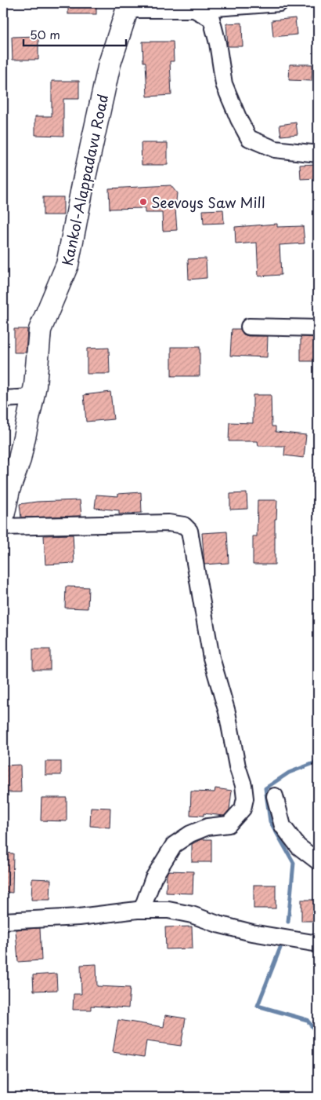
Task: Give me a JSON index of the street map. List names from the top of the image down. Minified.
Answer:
{"streets":{"main road":["Kankol-Alappadavu Road"]},"places":["Seevoys Saw Mill"],"scale_bar":"50 m"}
